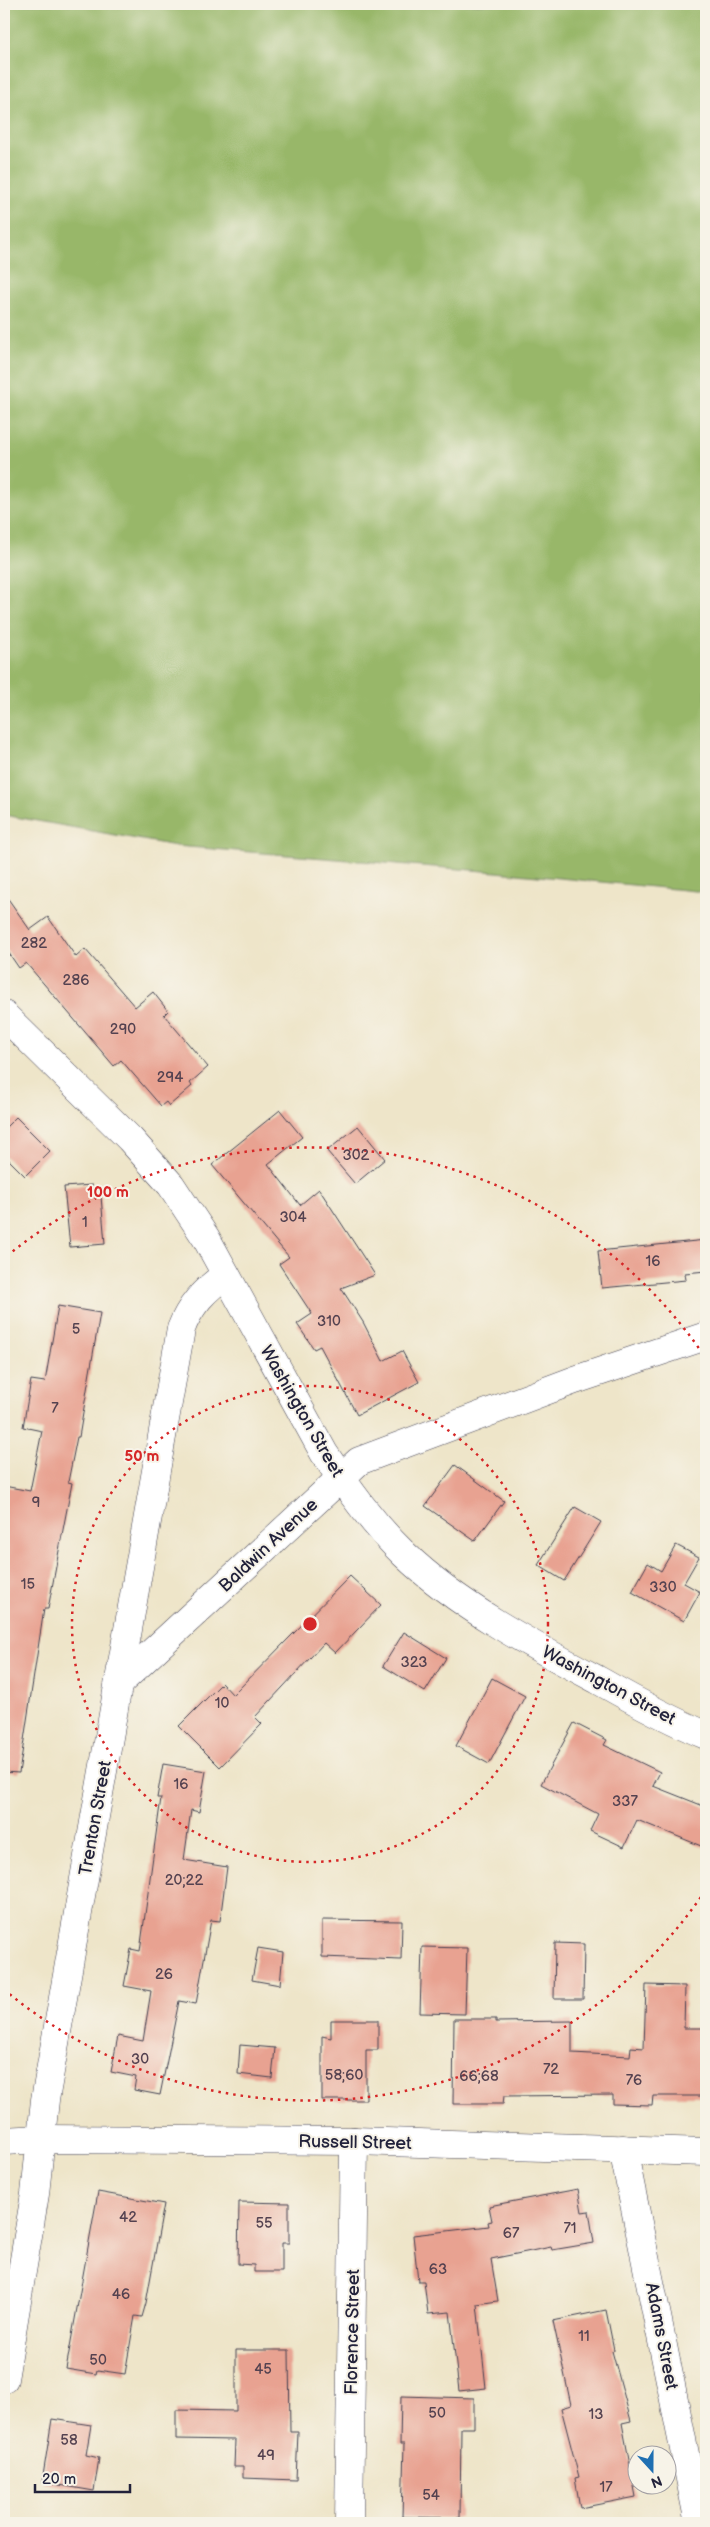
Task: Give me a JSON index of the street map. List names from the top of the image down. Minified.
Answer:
{"streets":{"street":["Washington Street","Baldwin Avenue","Trenton Street","Russell Street","Florence Street","Adams Street"]},"crossings":[["Washington Street","Baldwin Avenue"],["Washington Street","Trenton Street"],["Baldwin Avenue","Trenton Street"],["Trenton Street","Russell Street"],["Russell Street","Florence Street"],["Russell Street","Adams Street"]],"house_numbers":["282","286","290","294","302","304","1","16","310","5","7","9","15","330","323","10","16","337","20;22","26","30","72","58;60","66;68","76","42","55","71","67","63","46","11","50","45","50","13","58","49","17","54"],"scale_bar":"20 m","north":"bottom","rings":["100 m","50 m"]}
